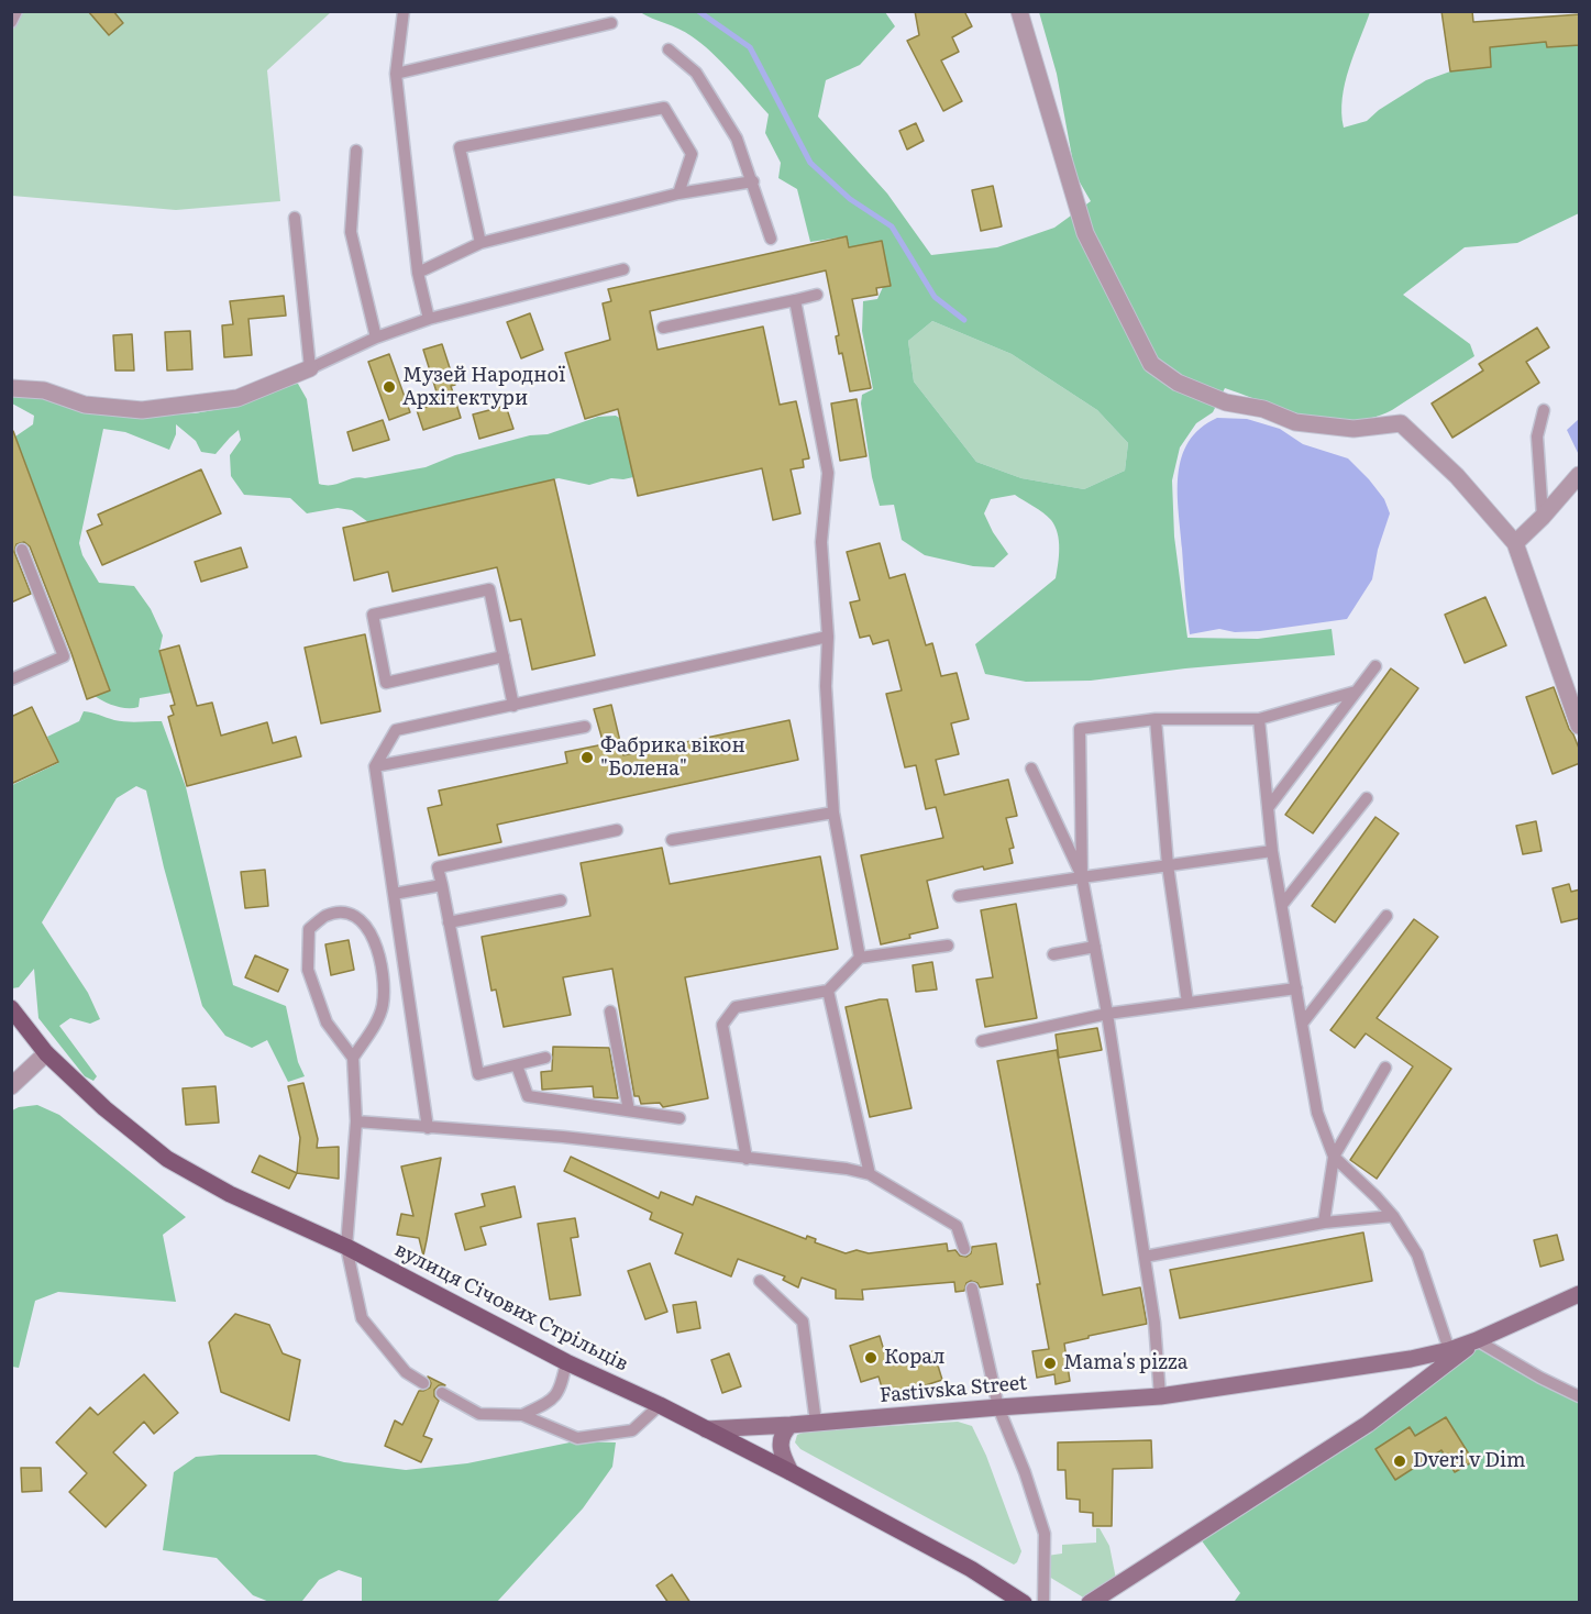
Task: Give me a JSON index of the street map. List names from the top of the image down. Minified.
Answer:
{"streets":{"main road":["вулиця Січових Стрільців","Fastivska Street"]},"crossings":[["вулиця Січових Стрільців","Fastivska Street"]],"places":["Музей Народної Архітектури","Фабрика вікон \"Болена\"","Корал","Mama's pizza","Dveri v Dim"]}
